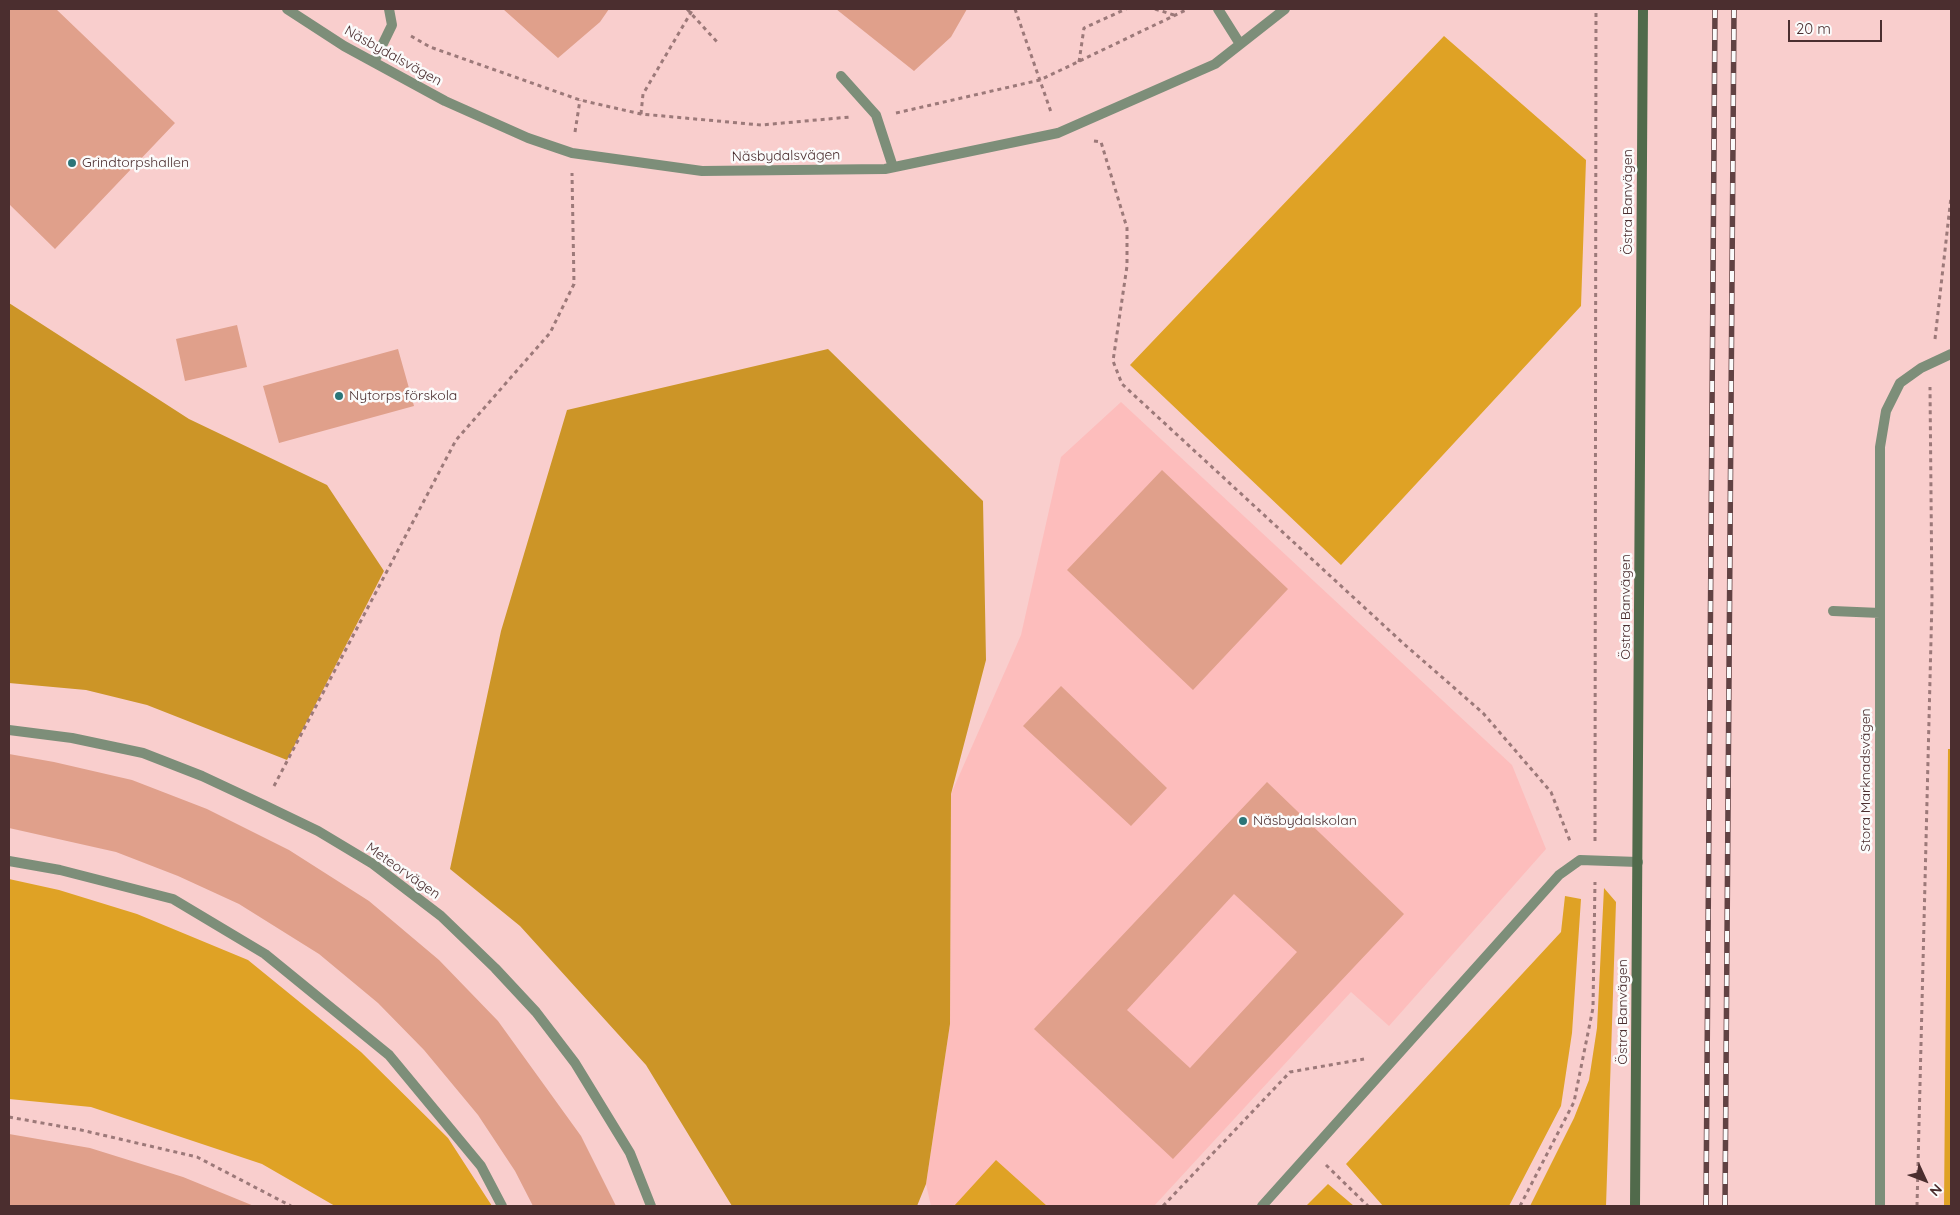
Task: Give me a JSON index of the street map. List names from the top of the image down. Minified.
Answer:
{"streets":{"street":["Näsbydalsvägen","Östra Banvägen","Stora Marknadsvägen","Meteorvägen"]},"places":["Grindtorpshallen","Nytorps förskola","Näsbydalskolan"],"scale_bar":"20 m","north":"bottom right"}
